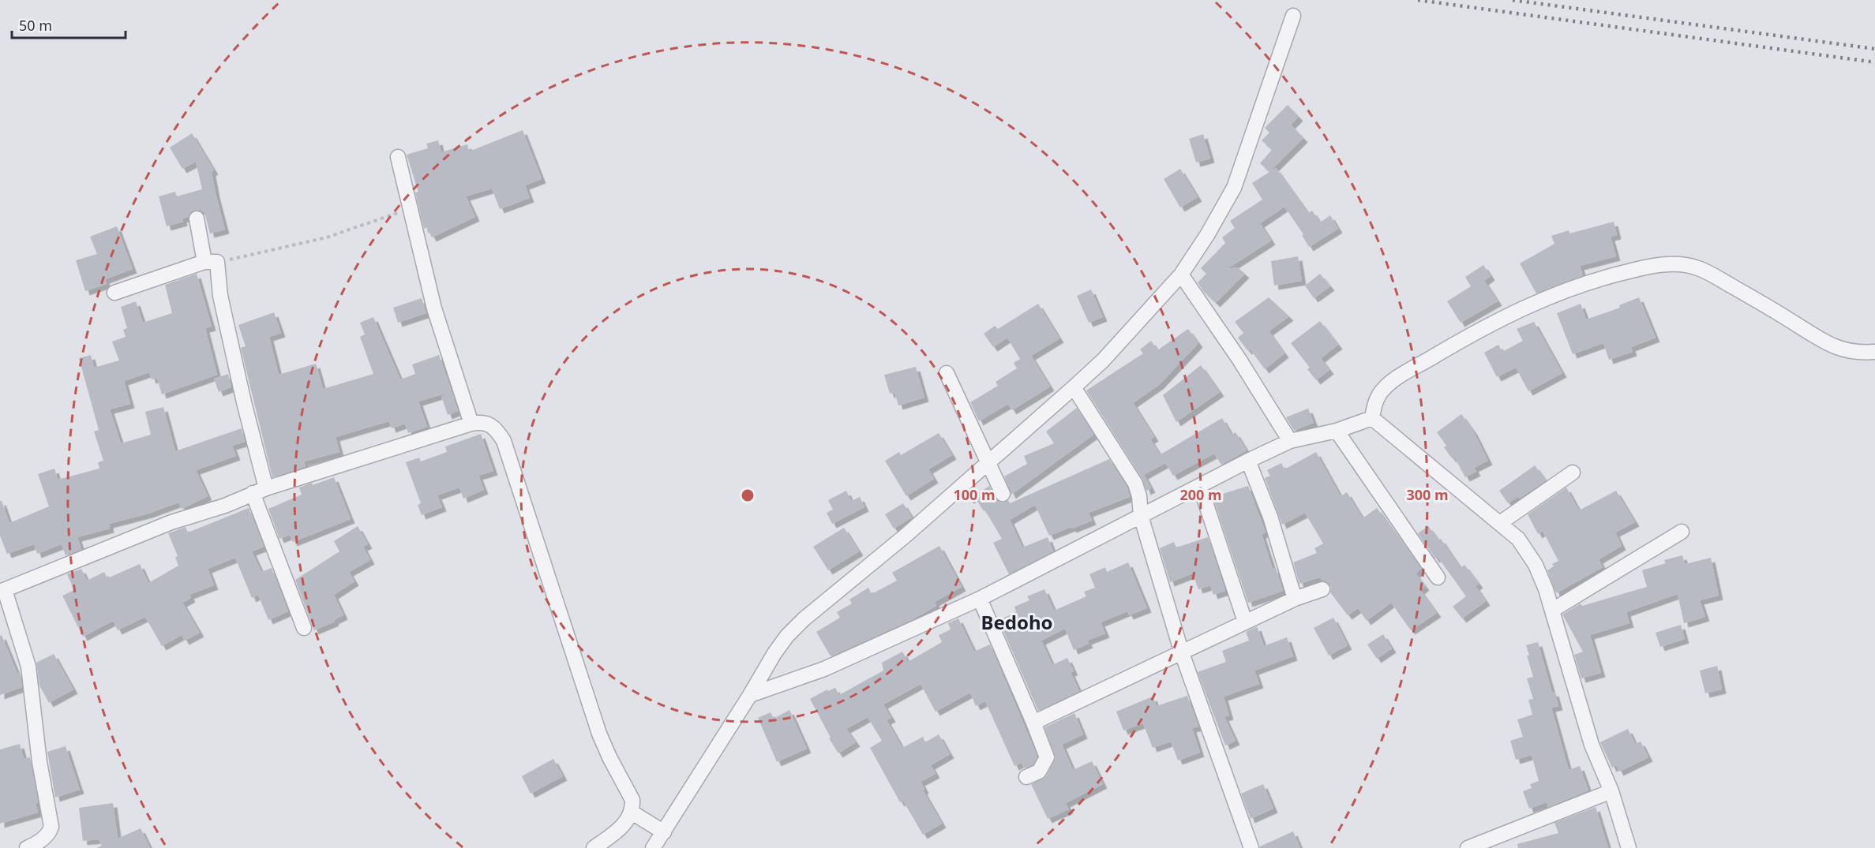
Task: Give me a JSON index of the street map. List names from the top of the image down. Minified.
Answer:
{"districts":["Bedoho"],"scale_bar":"50 m","rings":["100 m","200 m","300 m"]}
